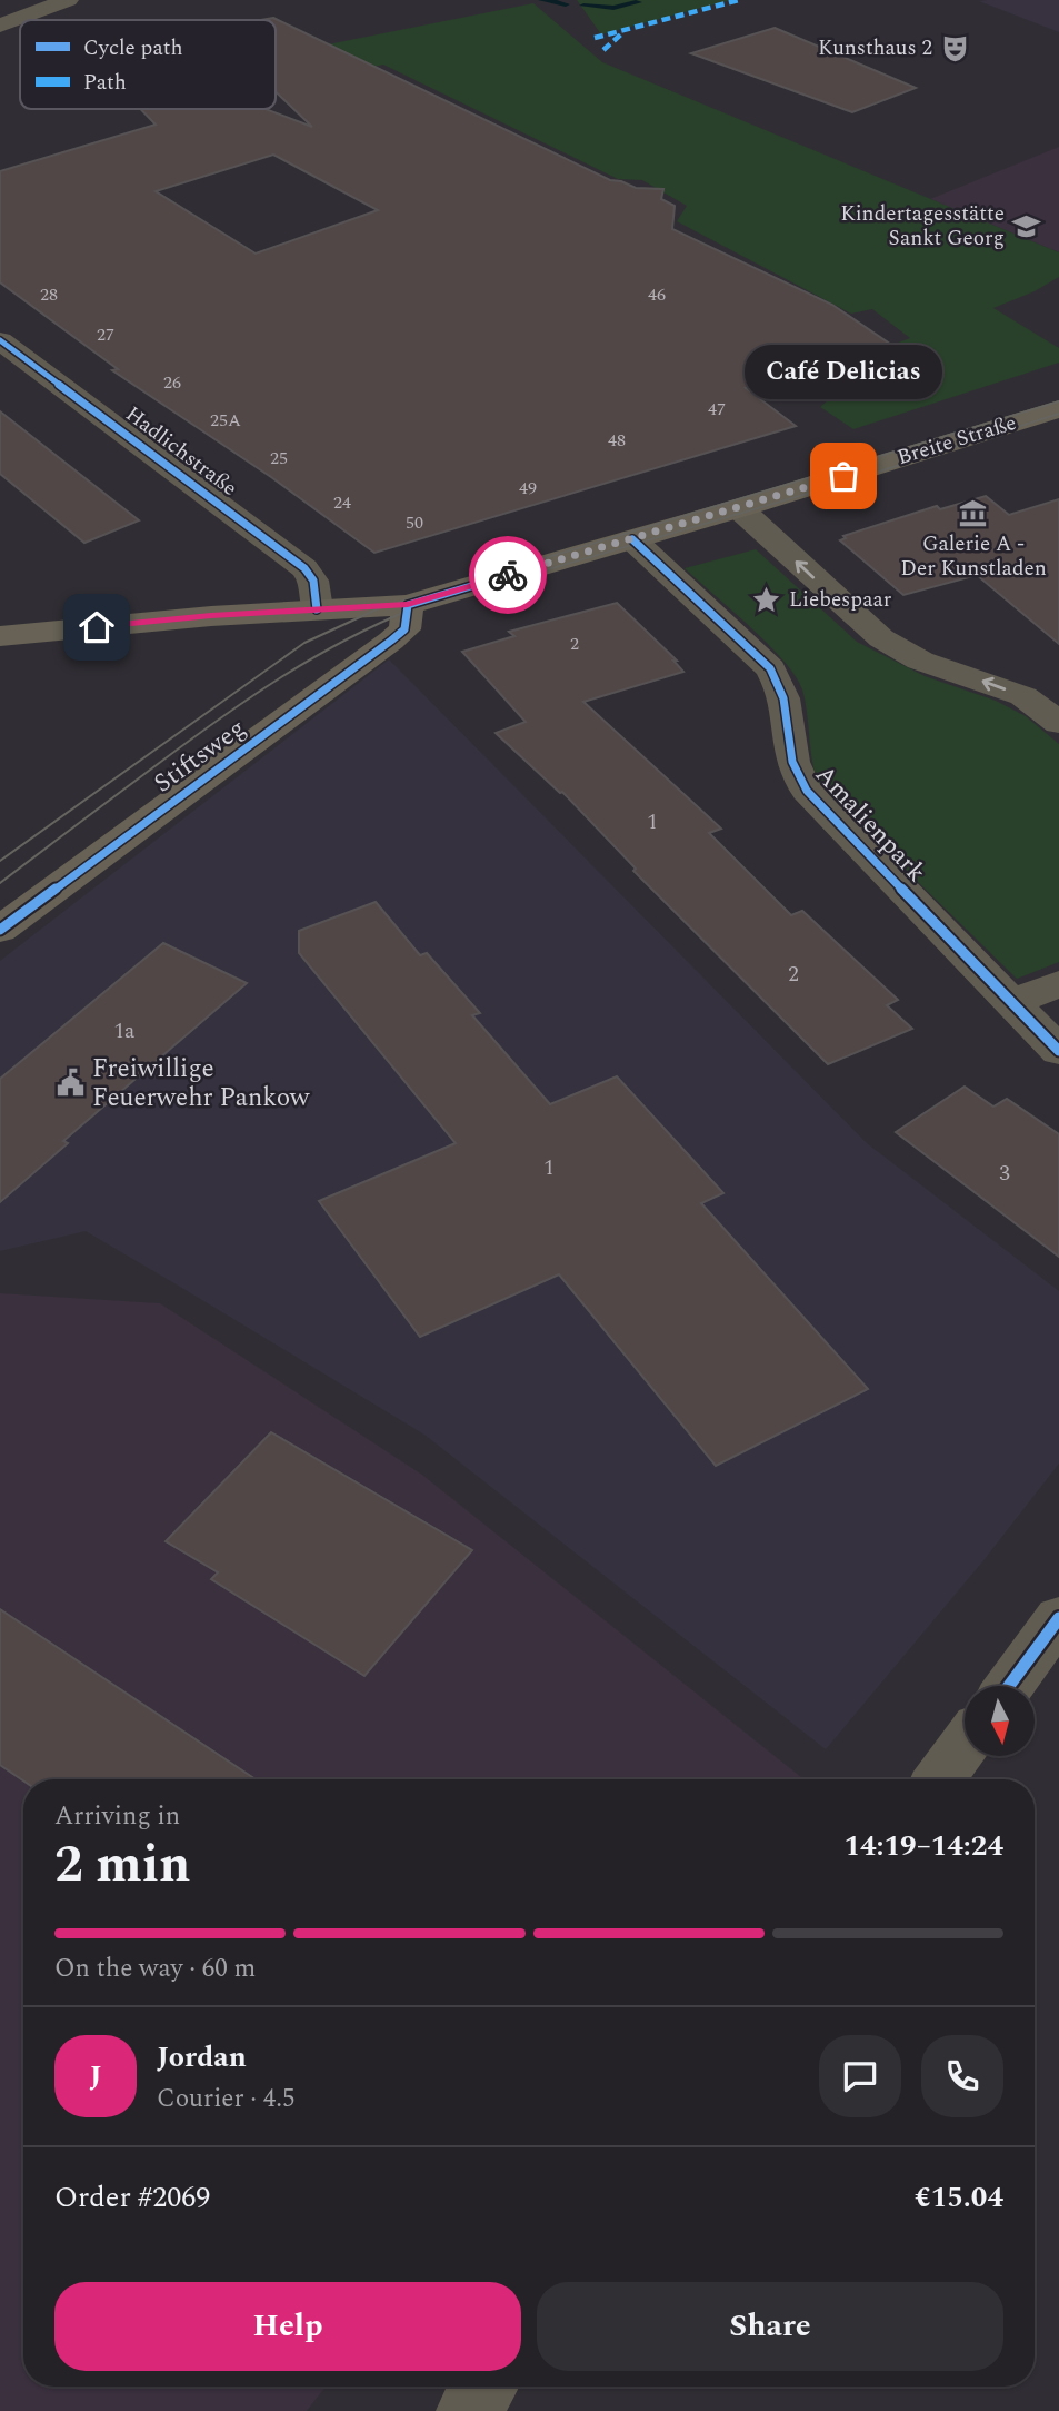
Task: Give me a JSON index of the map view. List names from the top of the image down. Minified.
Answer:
{"streets":{"main road":["Breite Straße","Stiftsweg"],"street":["Hadlichstraße","Amalienpark"]},"crossings":[["Breite Straße","Hadlichstraße"],["Breite Straße","Stiftsweg"],["Breite Straße","Amalienpark"]],"places":{"theatre":["Kunsthaus 2"],"school or university":["Kindertagesstätte Sankt Georg"],"other":["Café Delicias"],"museum":["Galerie A - Der Kunstladen"],"place":["Liebespaar"],"public building":["Freiwillige Feuerwehr Pankow"]},"house_numbers":["28","46","27","26","47","25A","48","25","49","24","50","2","1","2","1a","1","3"],"legend":["Cycle path","Path"],"north":"bottom","page":{"bubble":"Café Delicias","heading":["2 min","Arriving in","14:19–14:24"],"panel":["Jordan","Courier · 4.5","Order #2069","€15.04"],"bar":"On the way · 60 m","round":"J","buttons":["Help","Share"]}}
